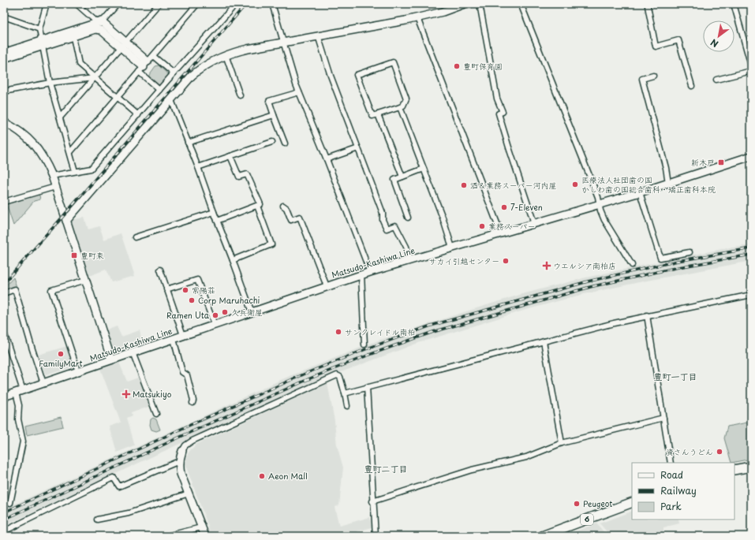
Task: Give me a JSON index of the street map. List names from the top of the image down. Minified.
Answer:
{"streets":{"highway":["6"],"street":["Matsudo-Kashiwa Line"]},"districts":["豊町一丁目","豊町二丁目"],"places":{"other":["豊町保育園","医療法人社団歯の国 かしわ歯の国総合歯科・矯正歯科本院","酒＆業務スーパー河内屋","7-Eleven","業務スーパー","サカイ引越センター","常陽荘","Corp Maruhachi","久兵衛屋","Ramen Uta","サンクレイドル南柏","FamilyMart","資さんうどん","Aeon Mall","Peugeot"],"transit":["新木戸","豊町東"],"health":["ウエルシア南柏店","Matsukiyo"]},"legend":["Road","Railway","Park"],"north":"bottom left"}
